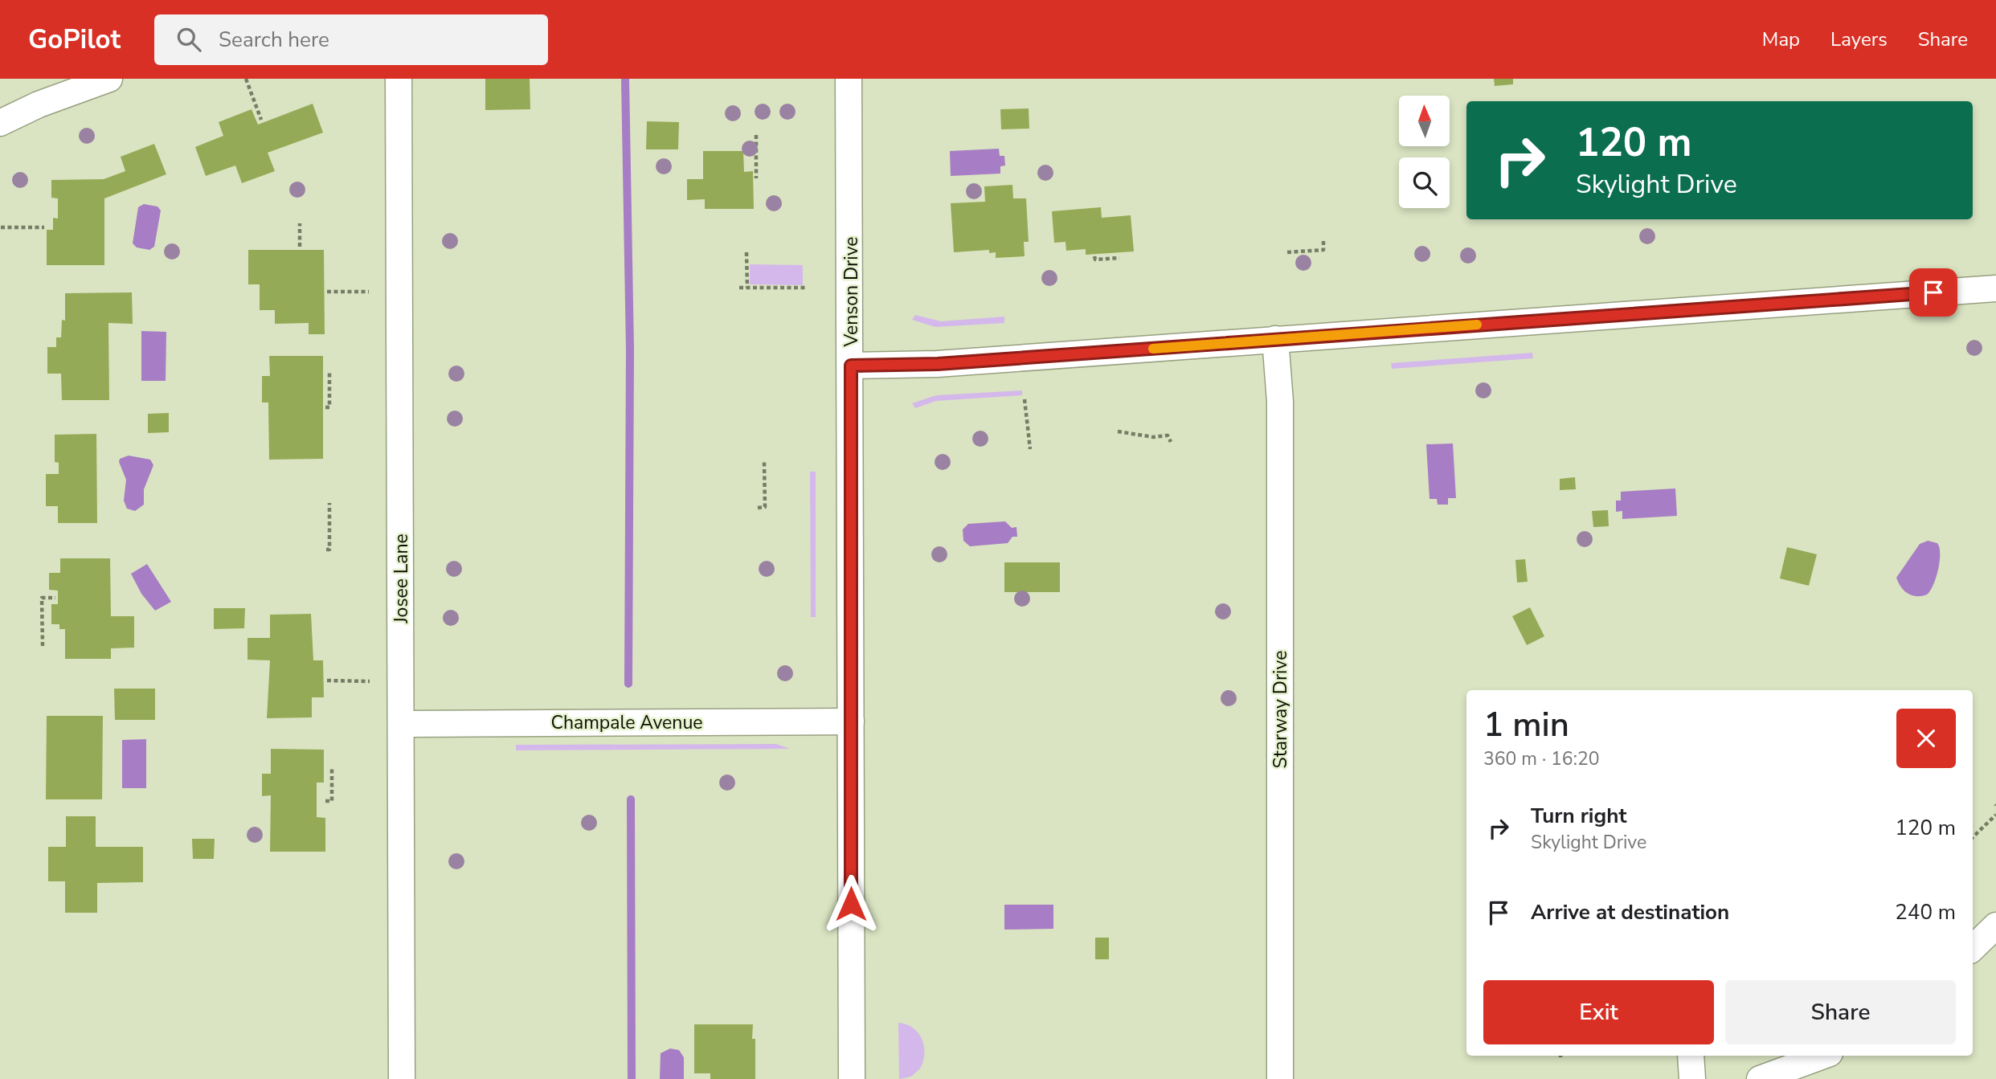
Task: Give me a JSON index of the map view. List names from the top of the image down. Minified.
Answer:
{"streets":{"street":["Venson Drive","Josee Lane","Starway Drive","Champale Avenue"]},"crossings":[["Venson Drive","Champale Avenue"],["Josee Lane","Champale Avenue"]],"north":"top","page":{"header":"GoPilot","search":"Search here","nav":["Map","Layers","Share"],"turn":["120 m","Skylight Drive"],"heading":["1 min","360 m · 16:20"],"list":[{"name":"Turn right","note":"Skylight Drive","value":"120 m"},{"name":"Arrive at destination","value":"240 m"}],"buttons":["Exit","Share"]}}
